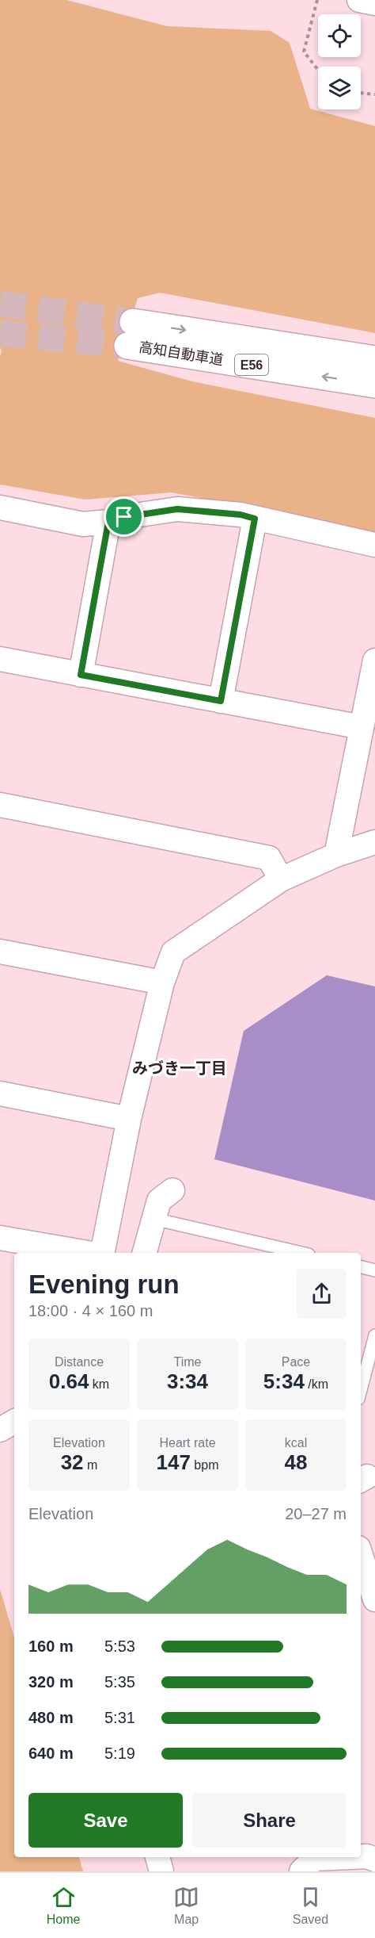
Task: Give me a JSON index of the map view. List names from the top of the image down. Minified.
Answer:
{"streets":{"highway":["高知自動車道","E56"]},"districts":["みづき一丁目"],"page":{"heading":["Evening run","18:00 · 4 × 160 m"],"stats":[["Distance","0.64 km"],["Time","3:34"],["Pace","5:34 /km"],["Elevation","32 m"],["Heart rate","147 bpm"],["kcal","48"]],"chart":["Elevation","20–27 m"],"list":[{"name":"160 m","note":"5:53"},{"name":"320 m","note":"5:35"},{"name":"480 m","note":"5:31"},{"name":"640 m","note":"5:19"}],"buttons":["Save","Share"],"tabs":["Home","Map","Saved"]}}
